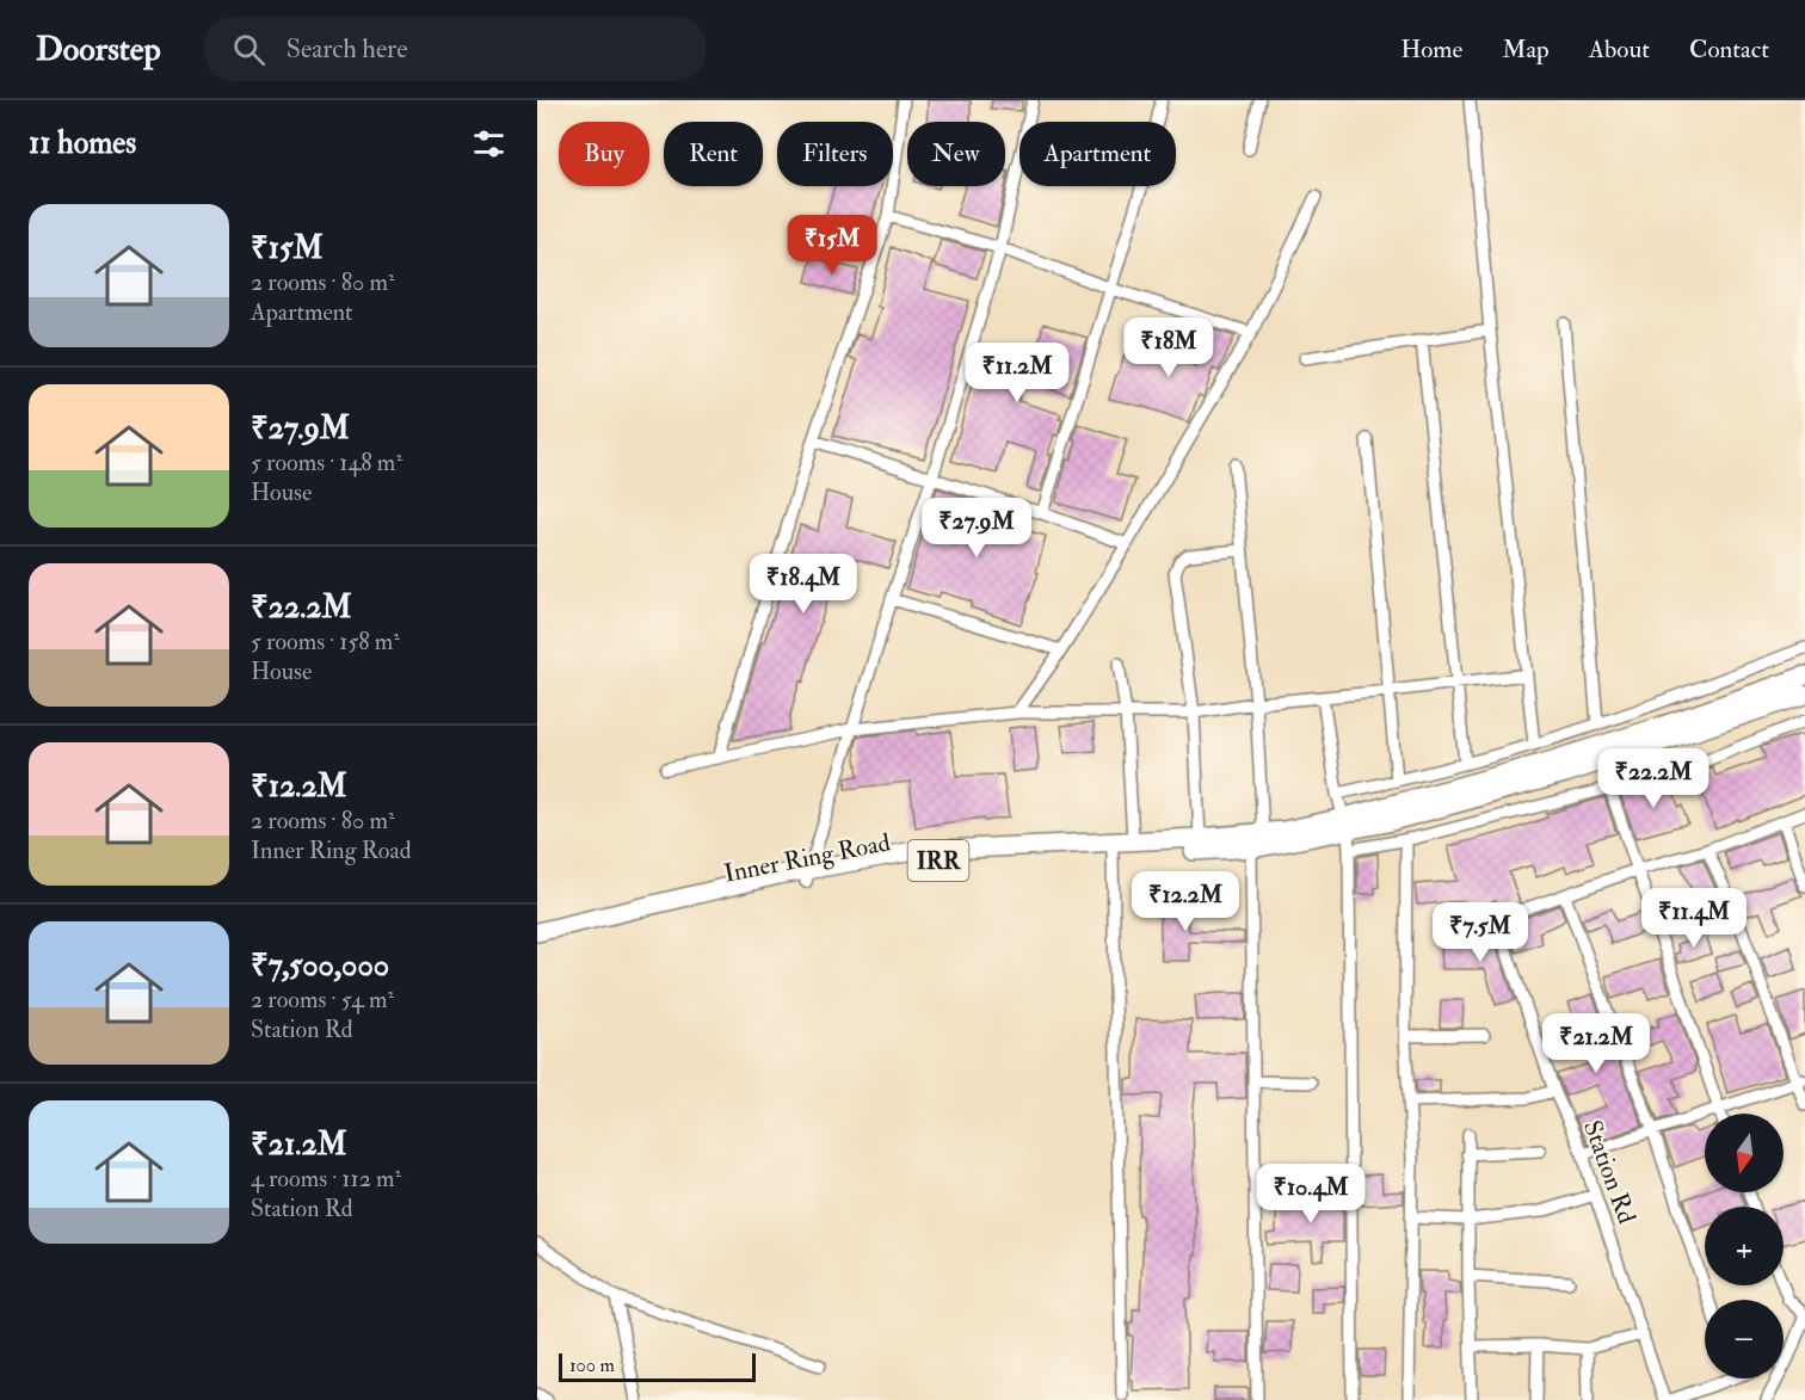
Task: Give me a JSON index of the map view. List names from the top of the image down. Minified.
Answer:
{"streets":{"main road":["Inner Ring Road","IRR"],"street":["Station Rd"]},"crossings":[["Inner Ring Road","IRR"]],"scale_bar":"100 m","north":"bottom","page":{"header":"Doorstep","search":"Search here","nav":["Home","Map","About","Contact"],"heading":"11 homes","chip":["Buy","Rent","Filters","New","Apartment"],"list":[{"name":"₹15M","note":"2 rooms · 80 m² · Apartment"},{"name":"₹27.9M","note":"5 rooms · 148 m² · House"},{"name":"₹22.2M","note":"5 rooms · 158 m² · House"},{"name":"₹12.2M","note":"2 rooms · 80 m² · Inner Ring Road"},{"name":"₹7,500,000","note":"2 rooms · 54 m² · Station Rd"},{"name":"₹21.2M","note":"4 rooms · 112 m² · Station Rd"}],"price":["₹15M","₹18M","₹11.2M","₹27.9M","₹18.4M","₹22.2M","₹12.2M","₹11.4M","₹7.5M","₹21.2M","₹10.4M"],"map_buttons":["+","−"],"scale":"100 m"}}
